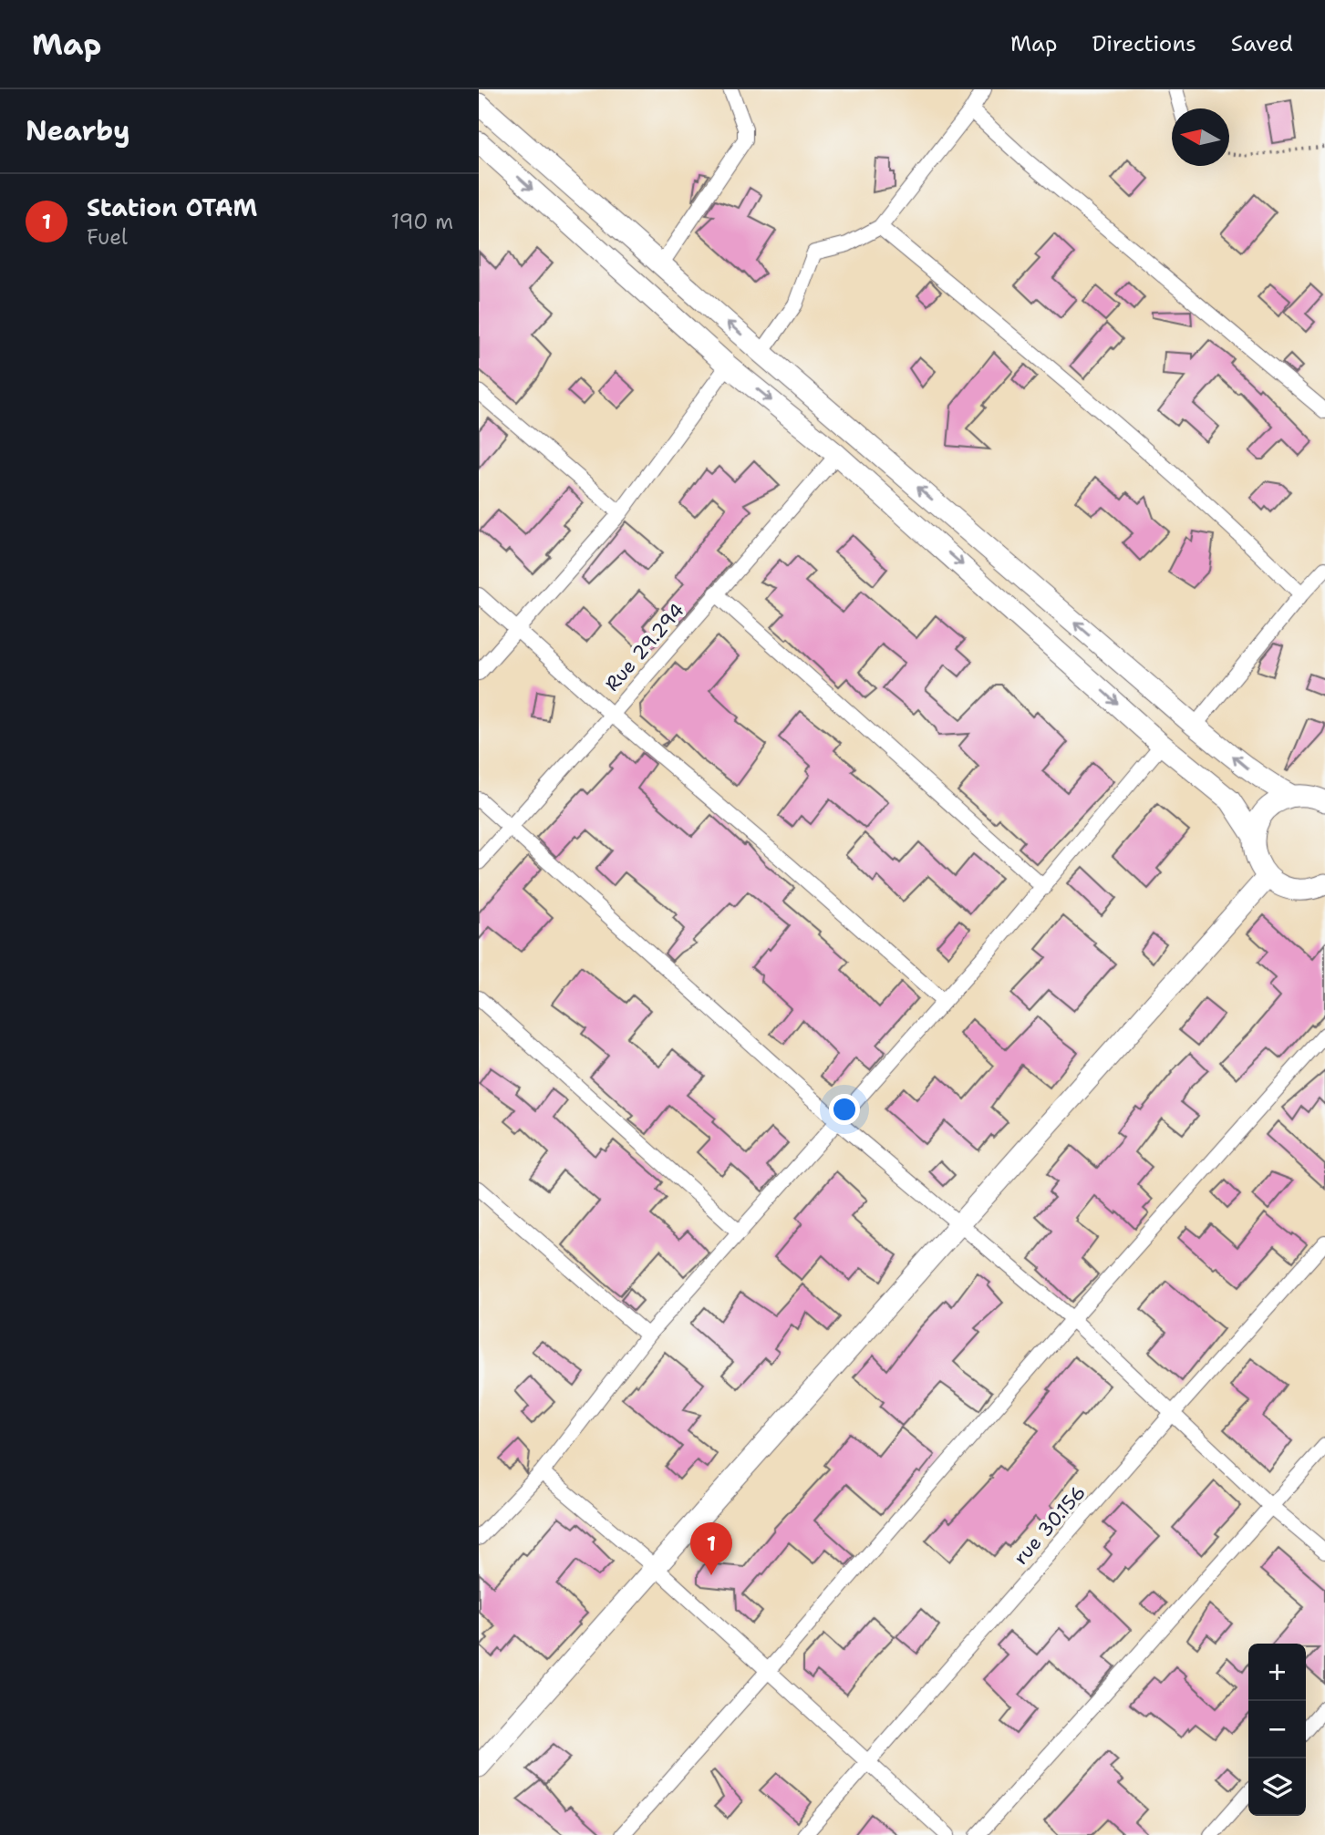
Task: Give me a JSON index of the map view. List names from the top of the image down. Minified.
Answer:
{"streets":{"street":["Rue 29.294","rue 30.156"]},"north":"left","page":{"header":"Map","nav":["Map","Directions","Saved"],"heading":"Nearby","list":[{"mark":"1","name":"Station OTAM","note":"Fuel","value":"190 m"}],"pins":"1","map_buttons":["+","−"]}}
